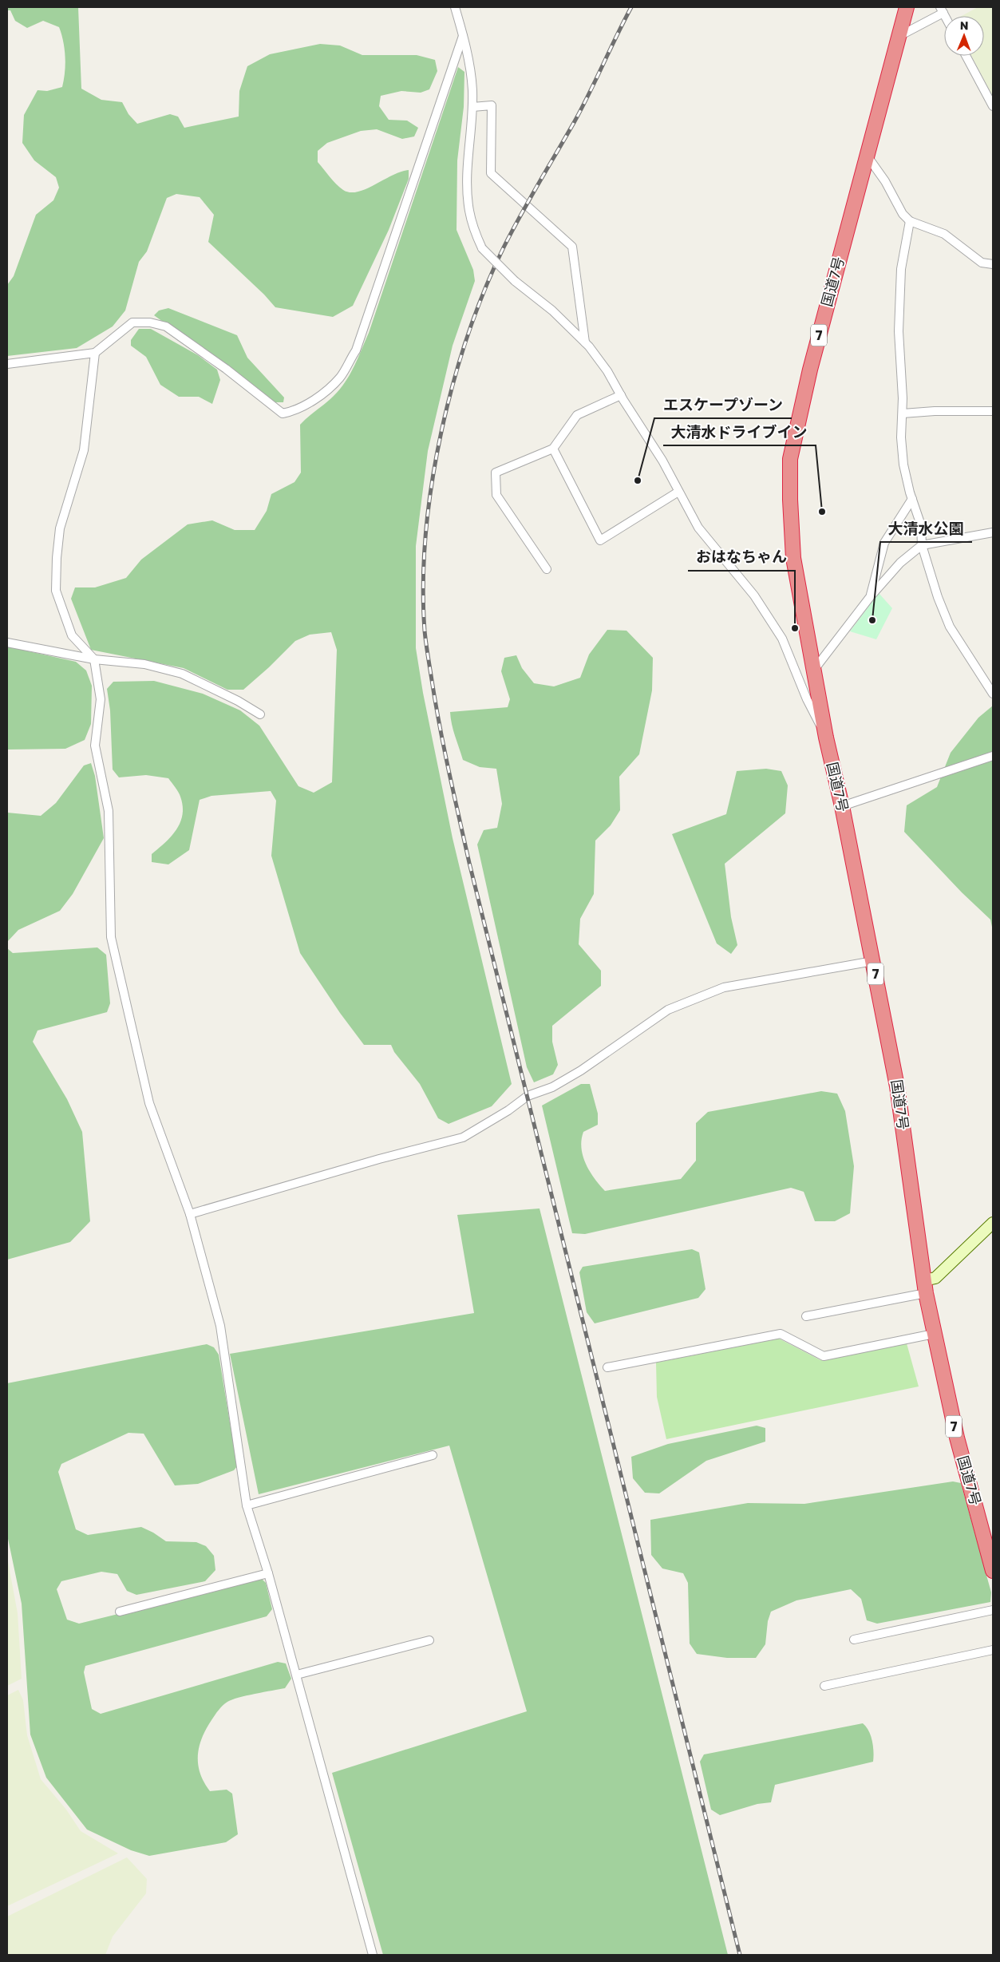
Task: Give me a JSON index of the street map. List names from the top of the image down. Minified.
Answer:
{"streets":{"highway":["国道7号","7"]},"places":["エスケープゾーン","大清水ドライブイン","大清水公園","おはなちゃん"],"north":"top"}
